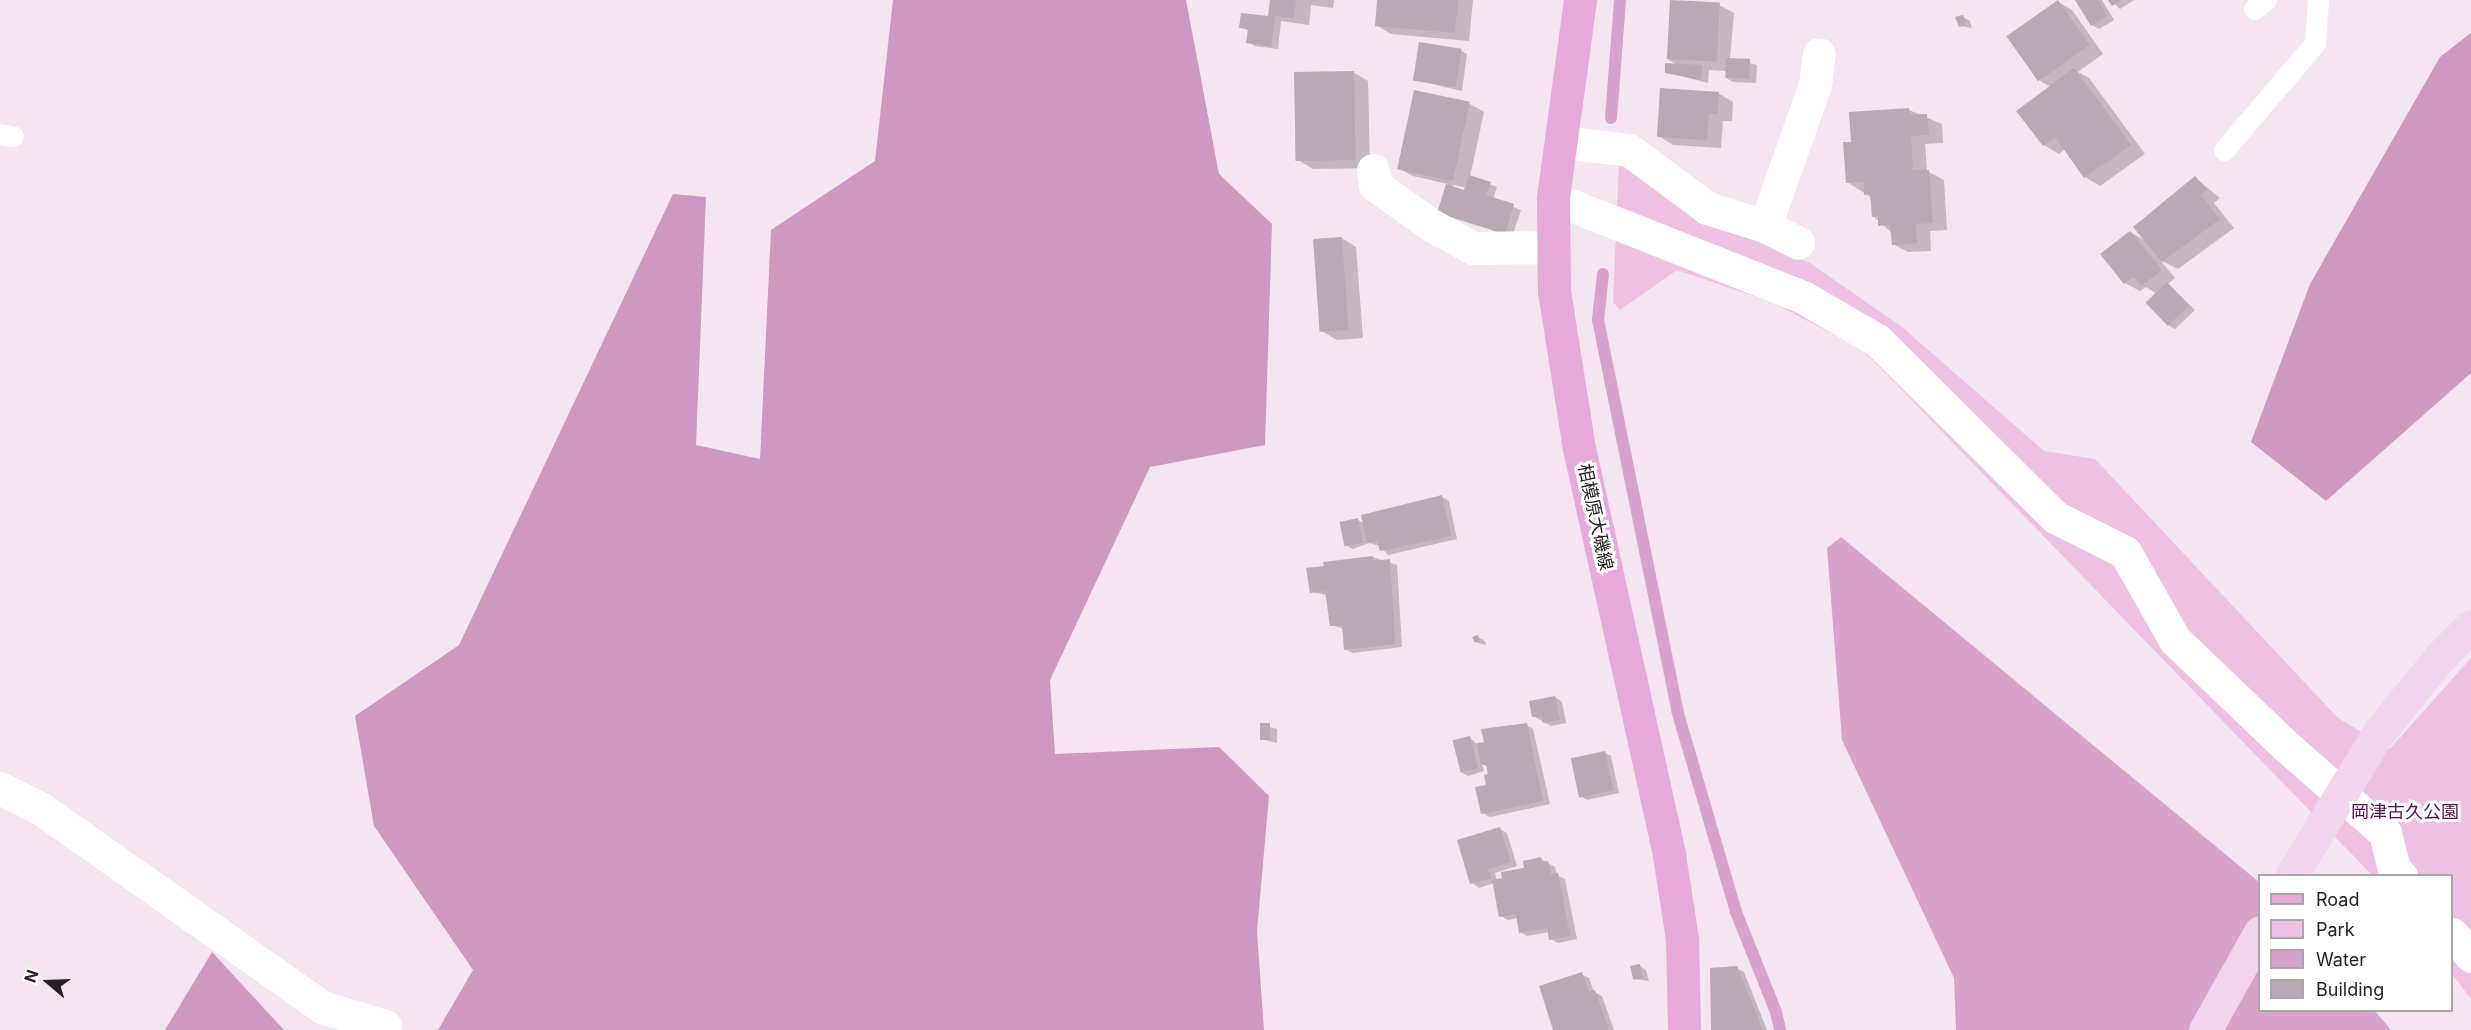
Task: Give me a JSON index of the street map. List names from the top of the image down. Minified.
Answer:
{"streets":{"main road":["相模原大磯線"]},"parks":["岡津古久公園"],"legend":["Road","Park","Water","Building"],"north":"left"}
